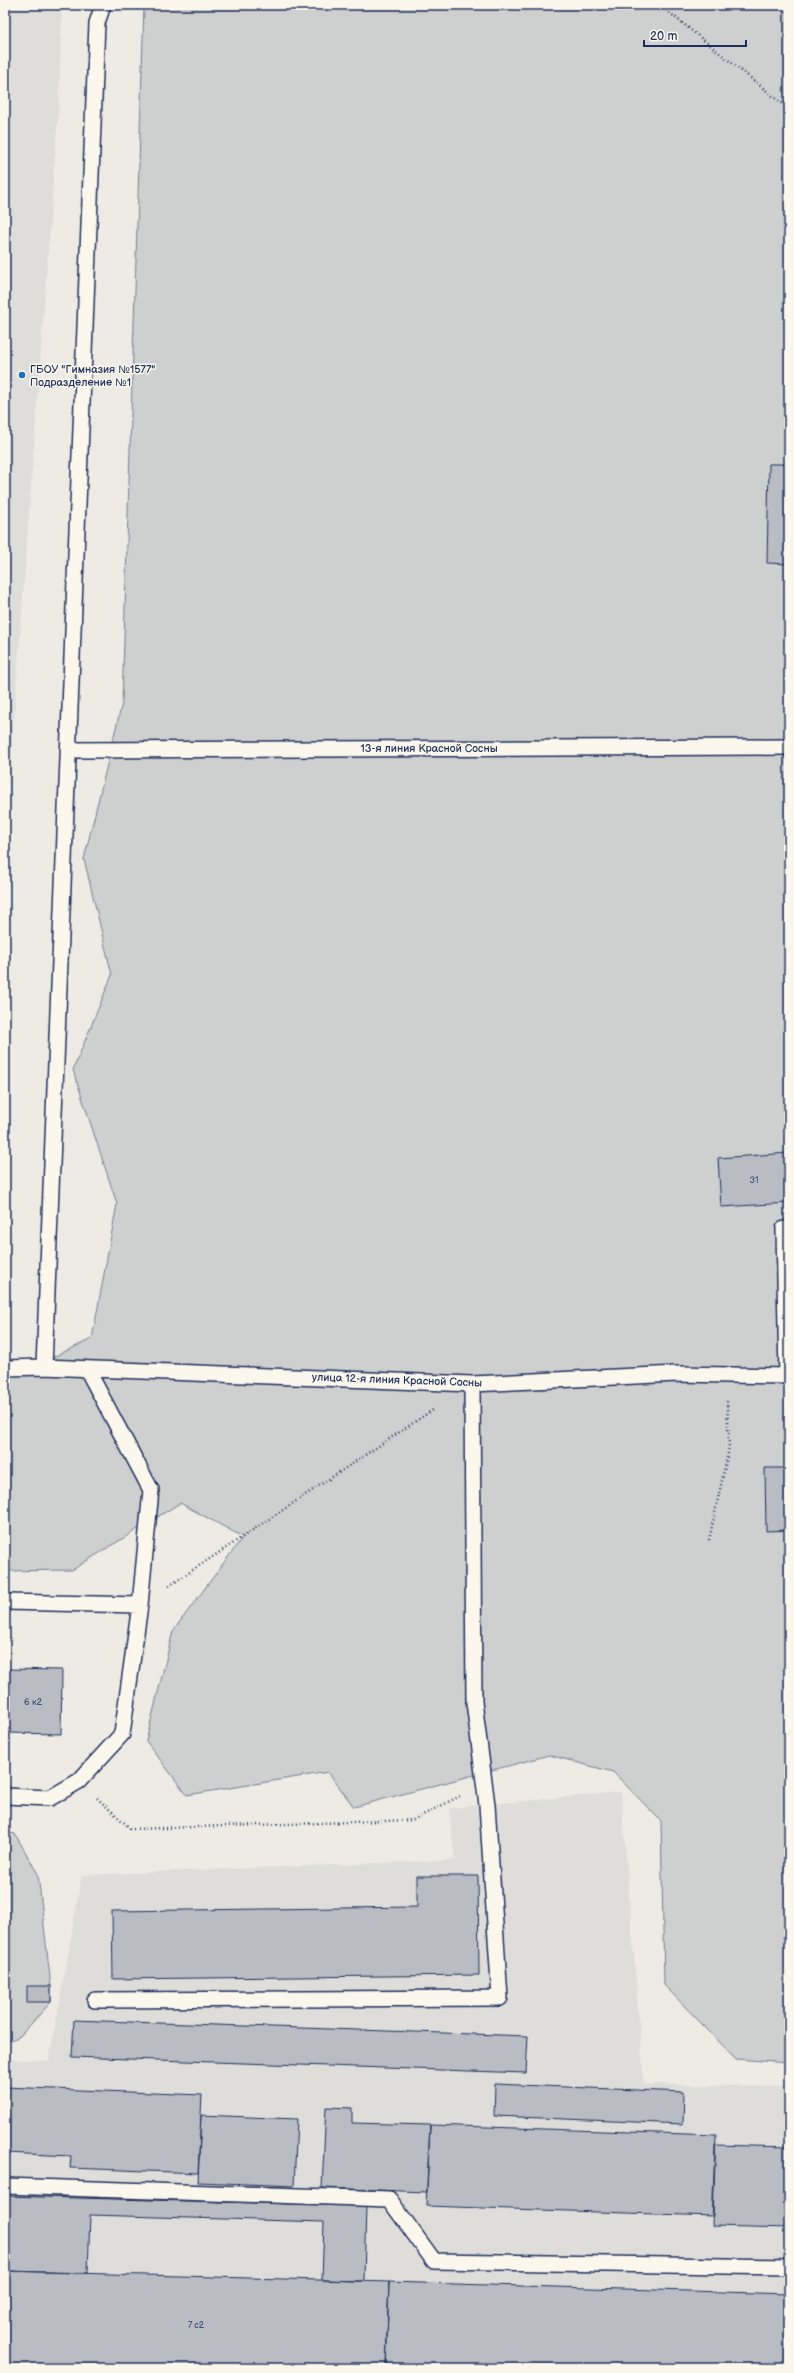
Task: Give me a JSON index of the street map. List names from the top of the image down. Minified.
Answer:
{"streets":{"lane":["13-я линия Красной Сосны","улица 12-я линия Красной Сосны"]},"places":["ГБОУ \"Гимназия №1577\" Подразделение №1"],"house_numbers":["31","6 к2","7 с2"],"scale_bar":"20 m"}
